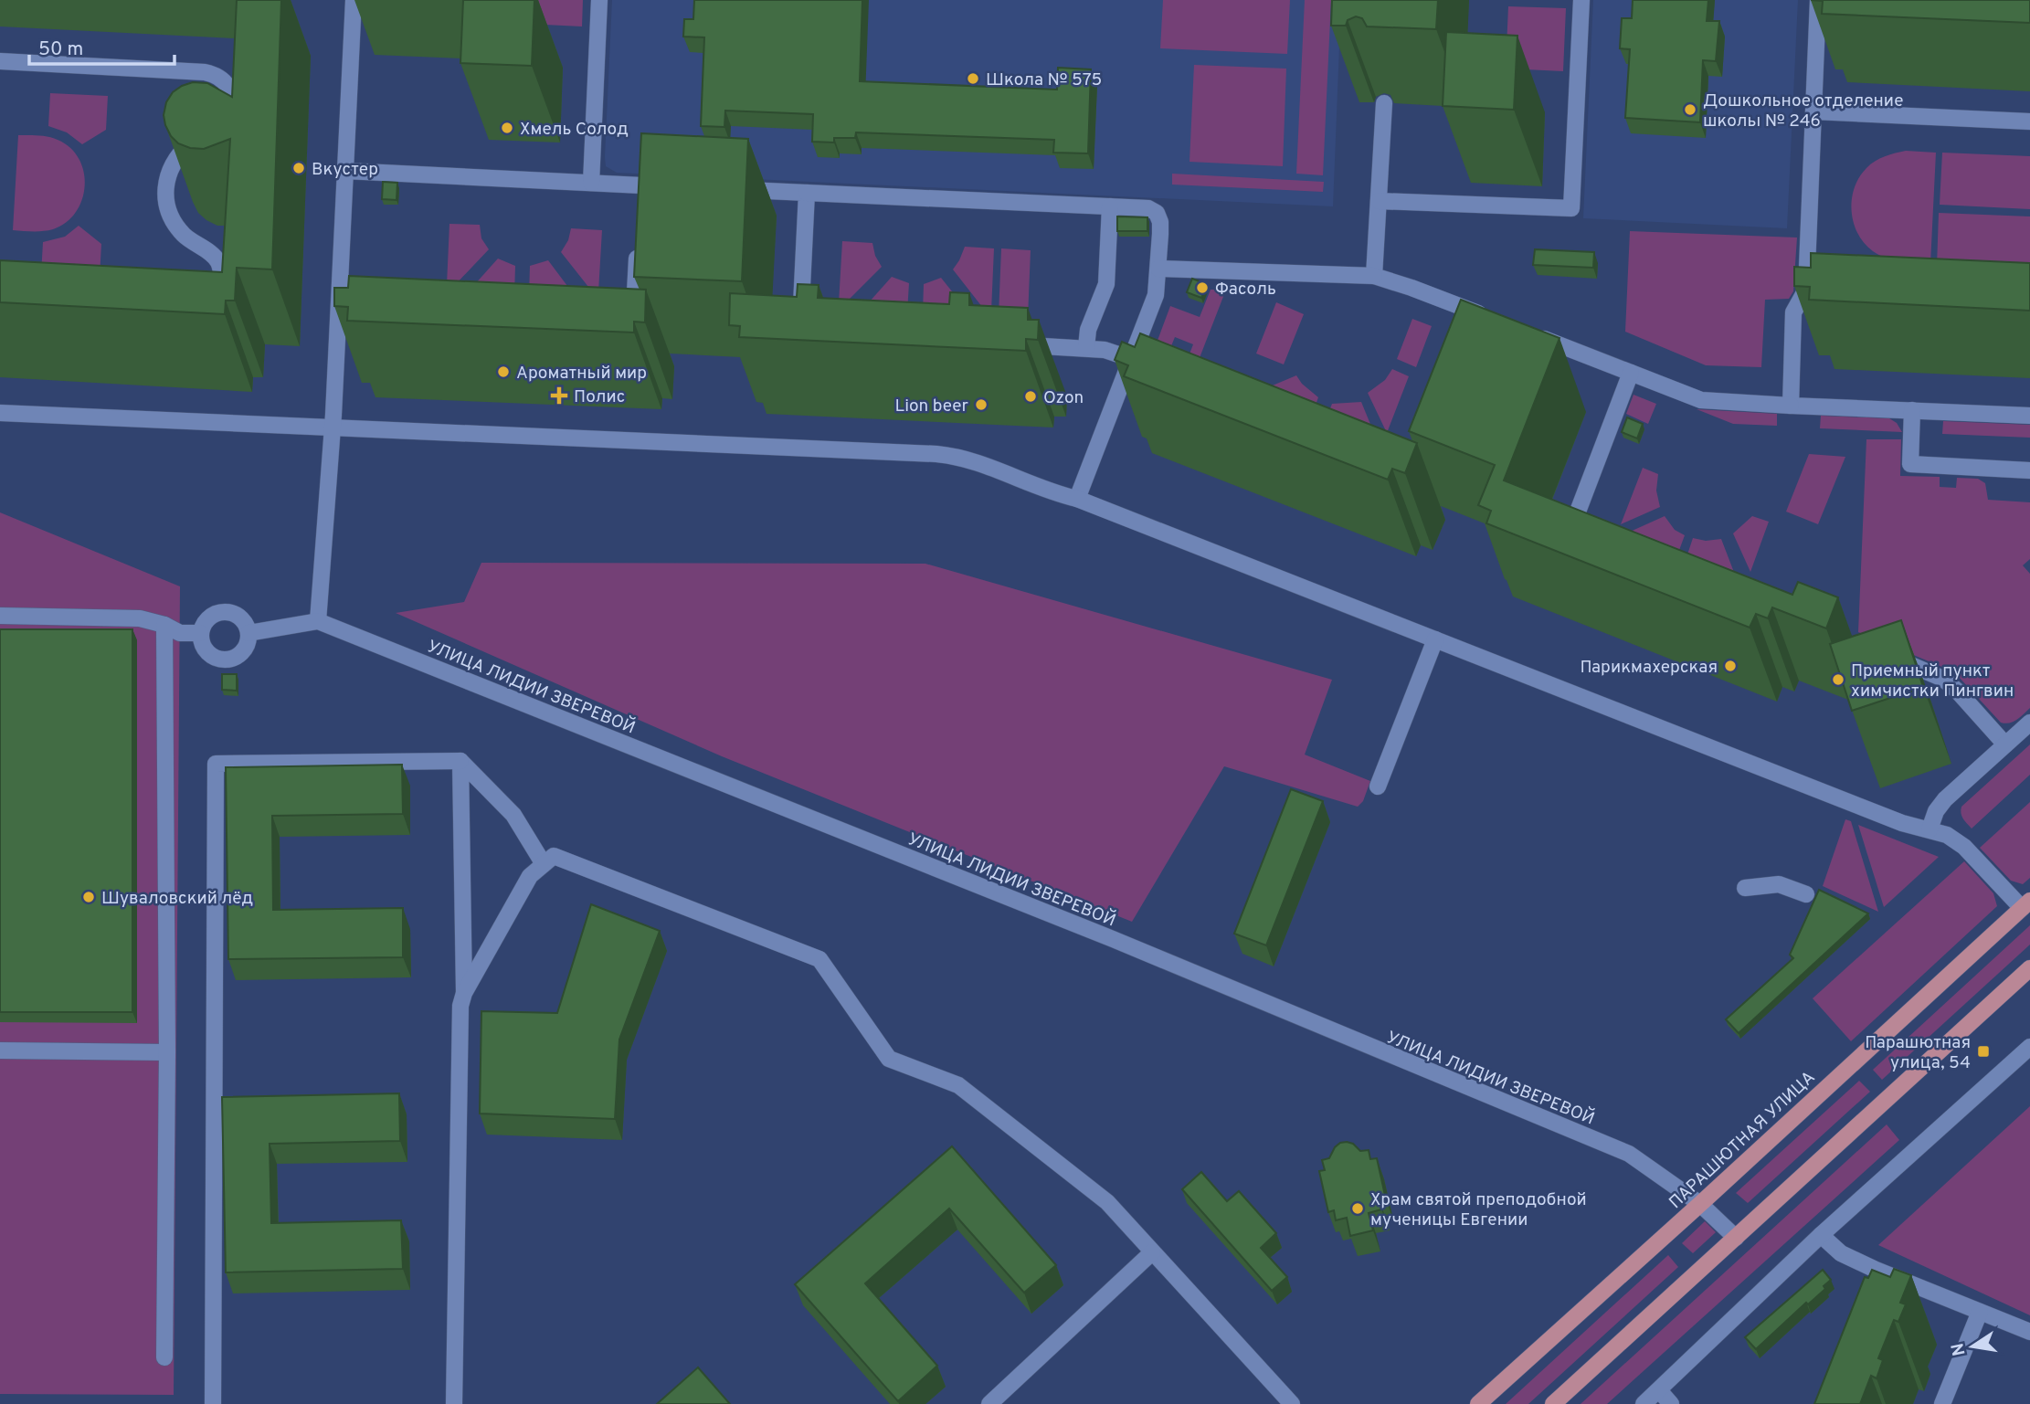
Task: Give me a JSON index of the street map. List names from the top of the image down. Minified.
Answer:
{"streets":{"main road":["ПАРАШЮТНАЯ УЛИЦА"],"street":["УЛИЦА ЛИДИИ ЗВЕРЕВОЙ"]},"crossings":[["УЛИЦА ЛИДИИ ЗВЕРЕВОЙ","ПАРАШЮТНАЯ УЛИЦА"]],"places":{"other":["Школа № 575","Дошкольное отделение школы № 246","Хмель Солод","Вкустер","Фасоль","Ароматный мир","Ozon","Lion beer","Парикмахерская","Приемный пункт химчистки Пингвин","Шуваловский лёд","Храм святой преподобной мученицы Евгении"],"health":["Полис"],"transit":["Парашютная улица, 54"]},"scale_bar":"50 m","north":"left"}
